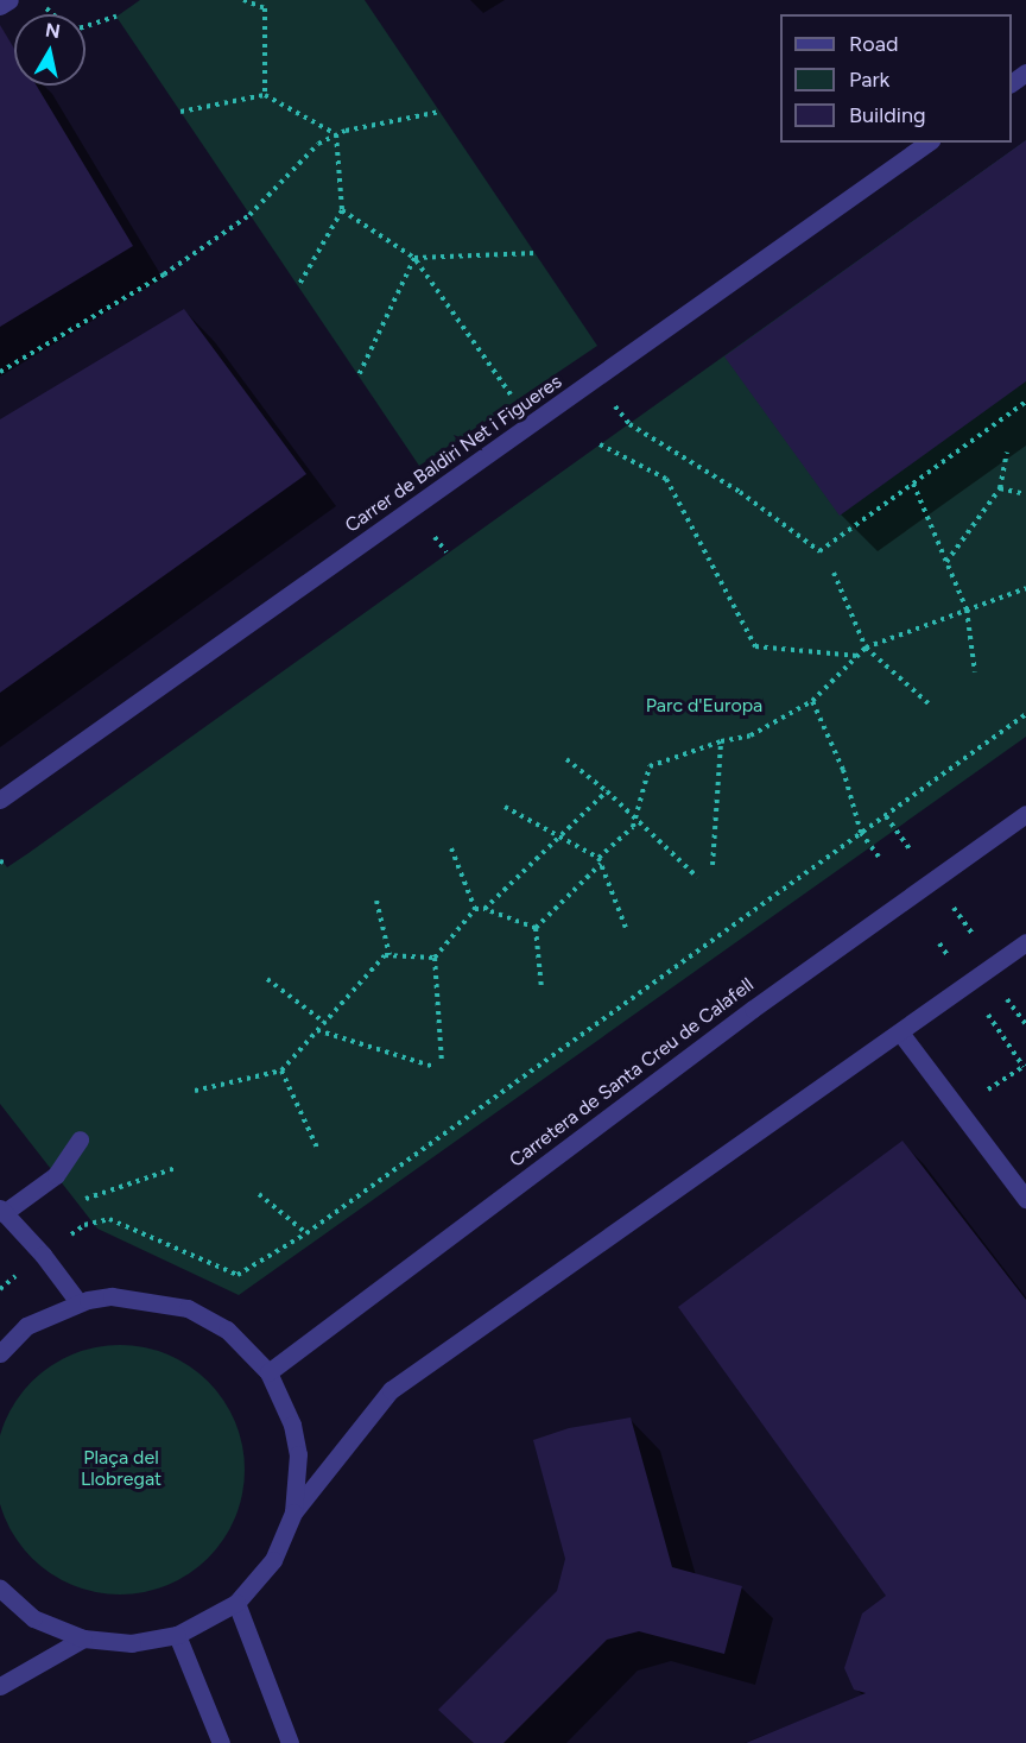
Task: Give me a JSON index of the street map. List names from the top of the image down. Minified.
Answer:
{"streets":{"street":["Carrer de Baldiri Net i Figueres","Carretera de Santa Creu de Calafell"]},"parks":["Parc d'Europa","Plaça del Llobregat"],"legend":["Road","Park","Building"],"north":"top"}
